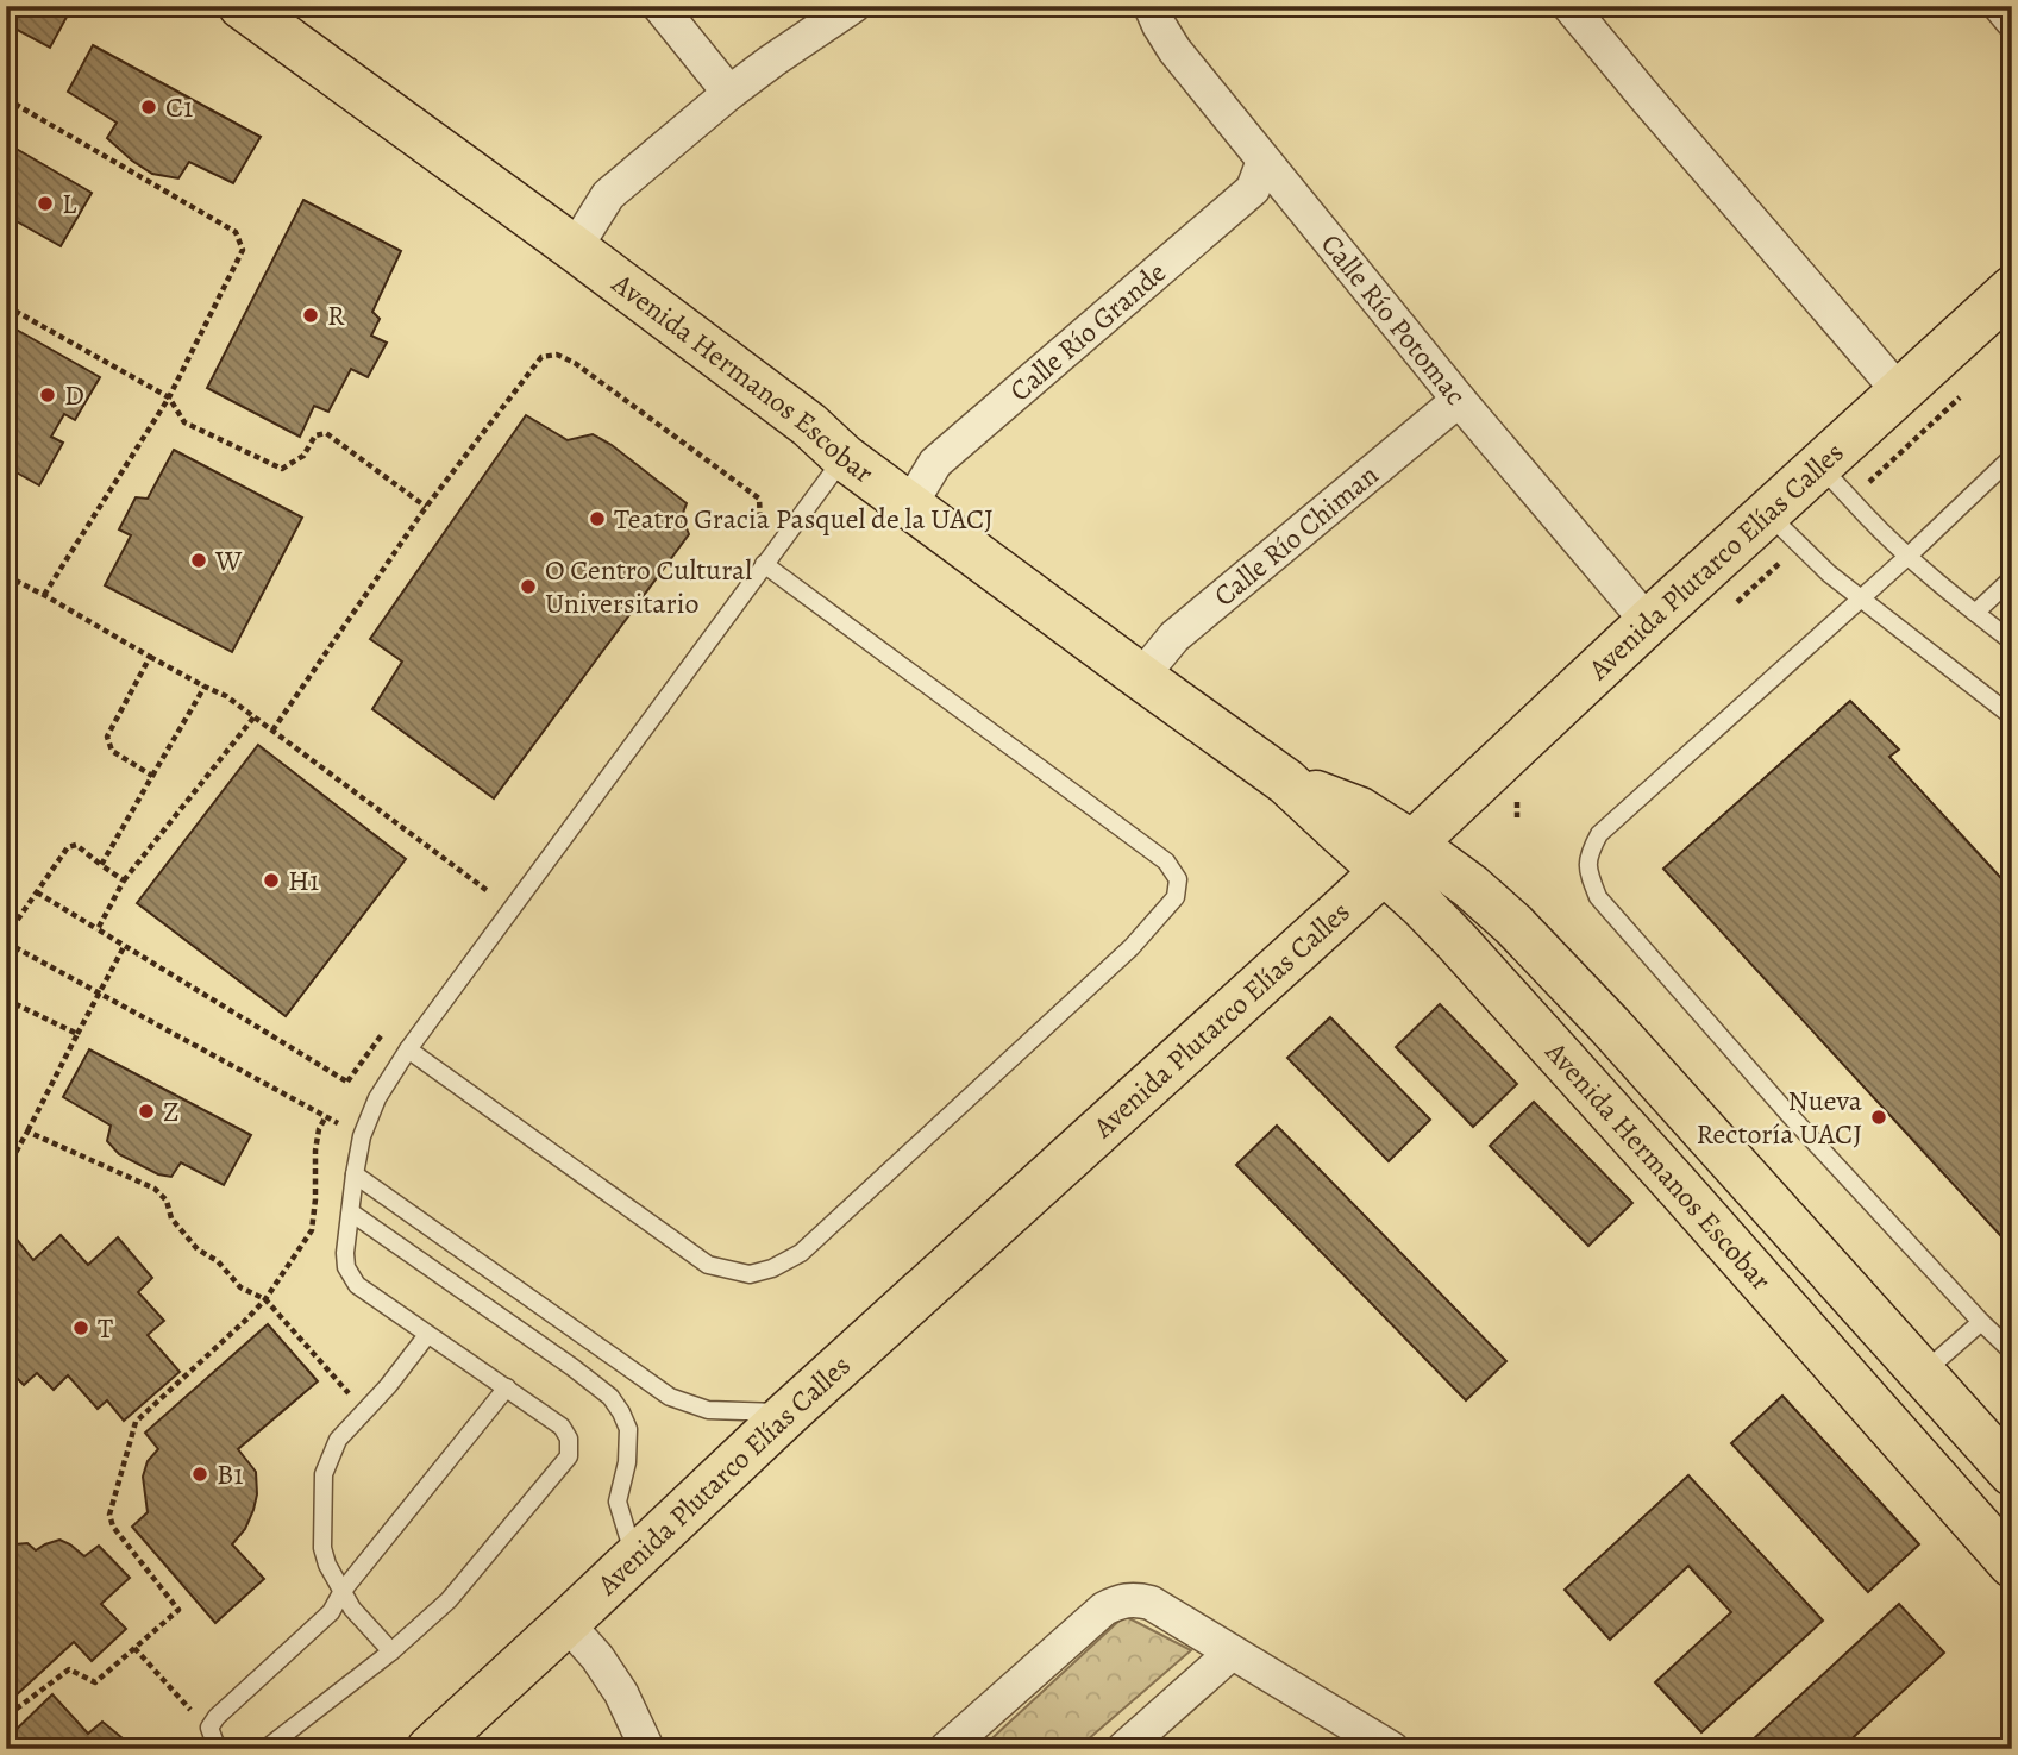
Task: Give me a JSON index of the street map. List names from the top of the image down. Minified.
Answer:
{"streets":{"main road":["Avenida Hermanos Escobar","Avenida Plutarco Elías Calles"],"street":["Calle Río Potomac","Calle Río Grande","Calle Río Chiman"]},"crossings":[["Calle Río Potomac","Calle Río Grande"],["Calle Río Potomac","Calle Río Chiman"],["Calle Río Potomac","Avenida Plutarco Elías Calles"],["Calle Río Grande","Avenida Hermanos Escobar"],["Avenida Hermanos Escobar","Calle Río Chiman"],["Avenida Hermanos Escobar","Avenida Plutarco Elías Calles"]],"places":["C1","L","R","D","Teatro Gracia Pasquel de la UACJ","W","O Centro Cultural Universitario","H1","Z","Nueva Rectoría UACJ","T","B1"]}
